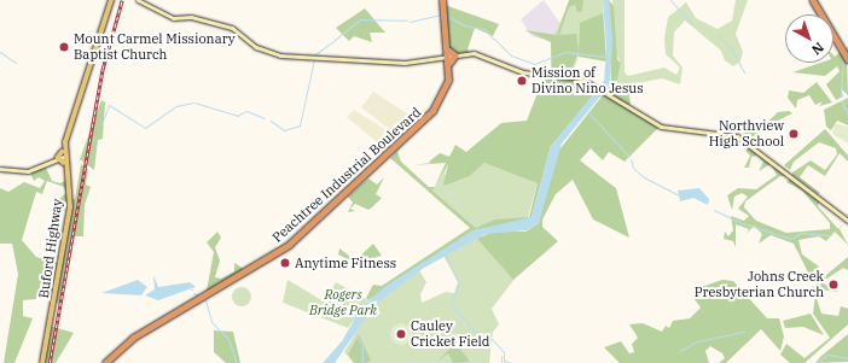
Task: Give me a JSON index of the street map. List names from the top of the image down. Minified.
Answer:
{"streets":{"highway":["Peachtree Industrial Boulevard"],"main road":["Buford Highway"]},"parks":["Rogers Bridge Park"],"places":["Mount Carmel Missionary Baptist Church","Mission of Divino Nino Jesus","Northview High School","Anytime Fitness","Johns Creek Presbyterian Church","Cauley Cricket Field"],"north":"bottom right"}
